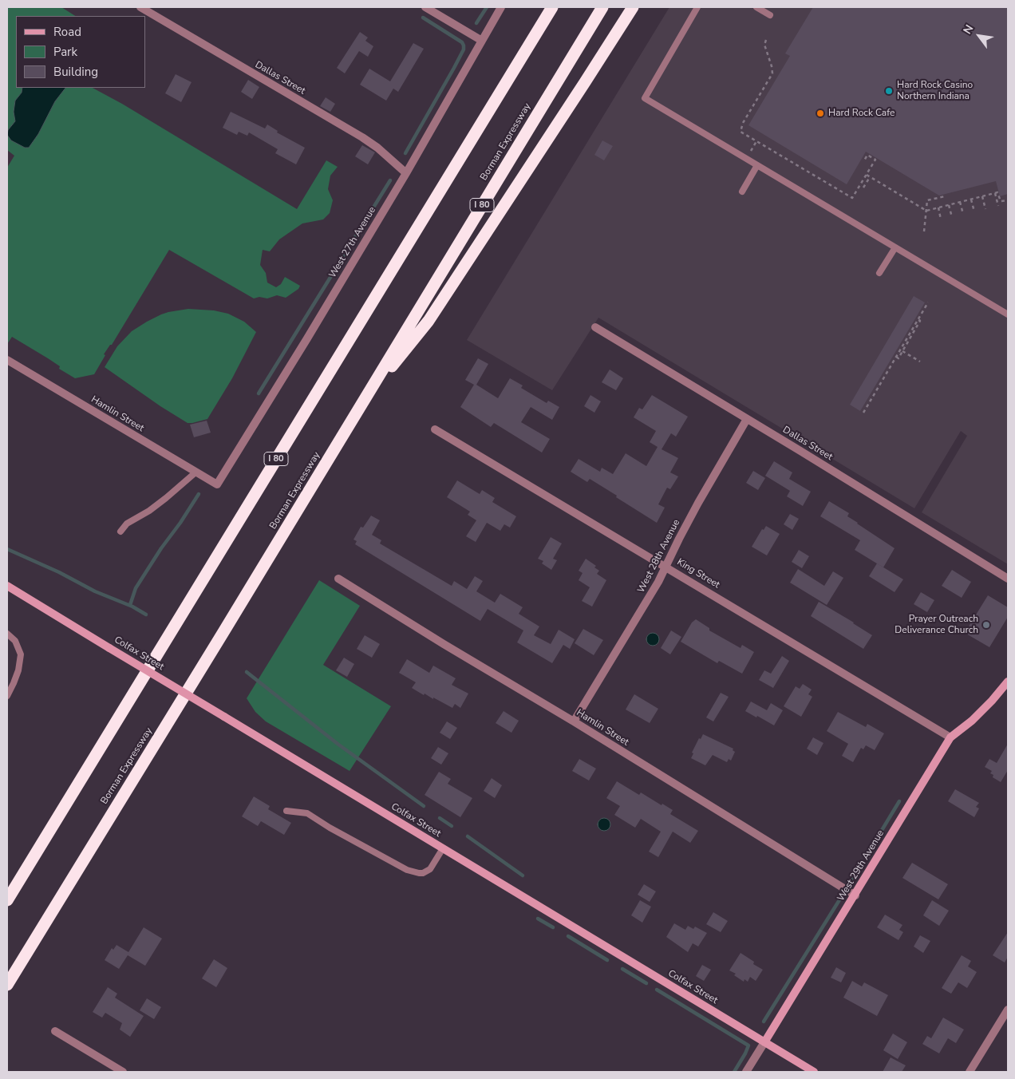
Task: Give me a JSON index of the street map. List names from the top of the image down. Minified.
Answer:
{"streets":{"highway":["Borman Expressway","I 80"],"street":["Dallas Street","West 27th Avenue","Hamlin Street","West 28th Avenue","King Street","Colfax Street","West 29th Avenue"]},"crossings":[["Dallas Street","West 27th Avenue"],["Dallas Street","West 28th Avenue"],["West 27th Avenue","Hamlin Street"],["Hamlin Street","West 28th Avenue"],["Hamlin Street","West 29th Avenue"],["West 28th Avenue","King Street"],["King Street","West 29th Avenue"],["Colfax Street","West 29th Avenue"]],"places":["Hard Rock Casino Northern Indiana","Hard Rock Cafe","Prayer Outreach Deliverance Church"],"legend":["Road","Park","Building"],"north":"top left"}
